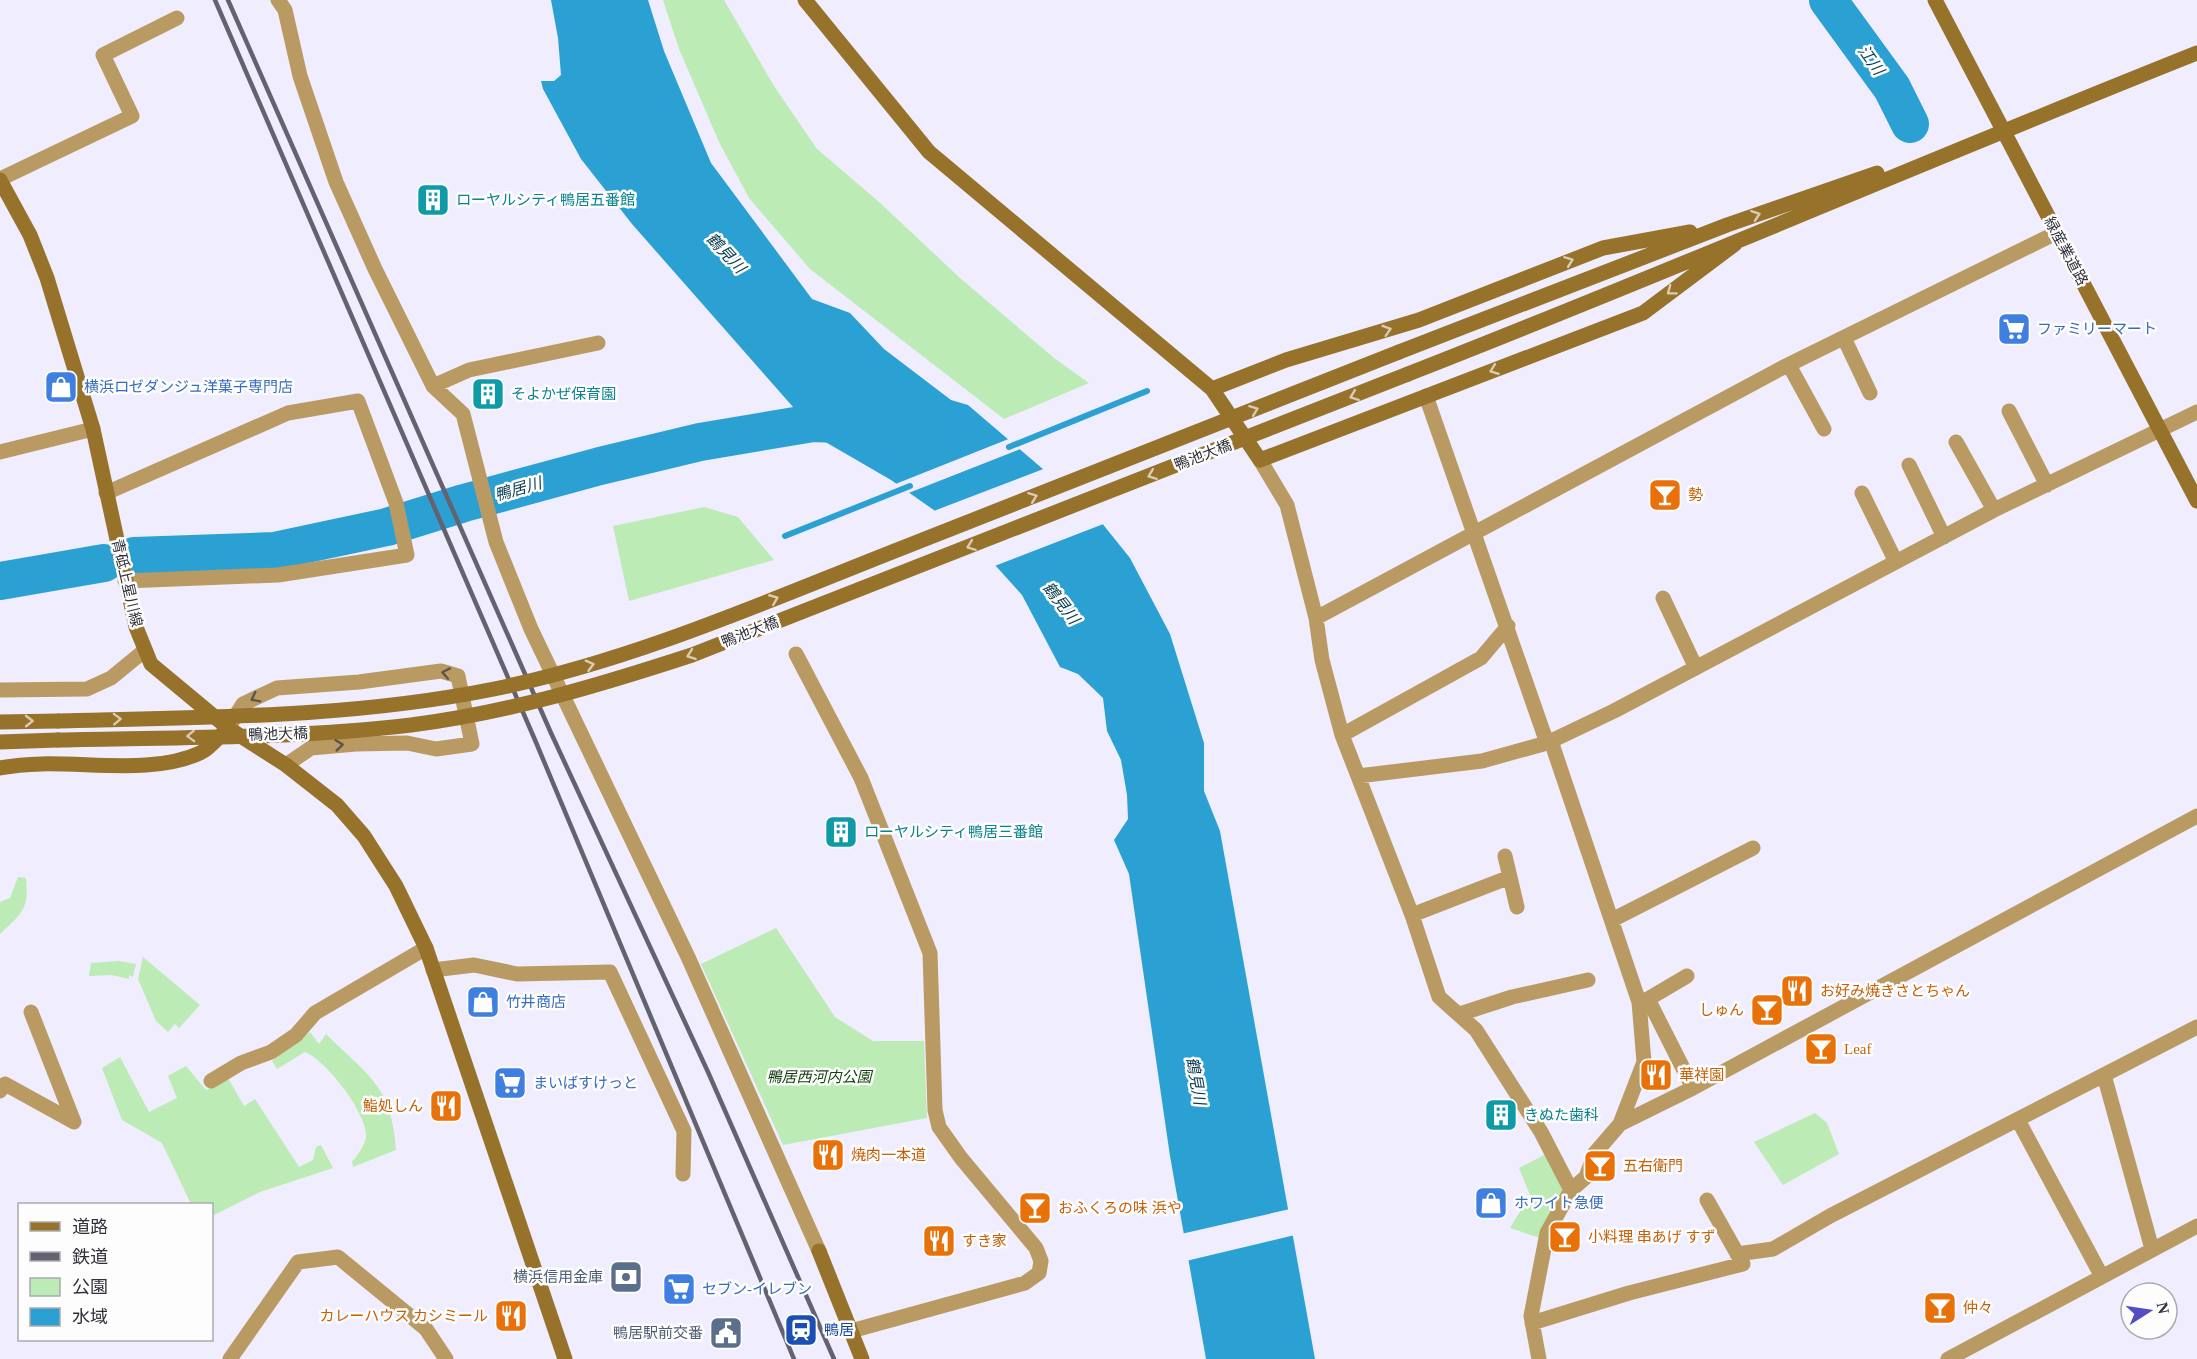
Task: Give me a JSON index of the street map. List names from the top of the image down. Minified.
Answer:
{"streets":{"street":["緑産業道路","鴨池大橋","青砥上星川線"]},"water":["江川","鶴見川","鴨居川"],"parks":["鴨居西河内公園"],"places":{"building":["ローヤルシティ鴨居五番館","そよかぜ保育園","ローヤルシティ鴨居三番館","きぬた歯科"],"supermarket":["ファミリーマート","まいばすけっと","セブン-イレブン"],"shop":["横浜ロゼダンジュ洋菓子専門店","竹井商店","ホワイト急便"],"bar":["勢","しゅん","Leaf","五右衛門","おふくろの味 浜や","小料理 串あげ すず","仲々"],"restaurant":["お好み焼きさとちゃん","華祥園","鮨処しん","焼肉一本道","すき家","カレーハウス カシミール"],"bank":["横浜信用金庫"],"station":["鴨居"],"public building":["鴨居駅前交番"]},"legend":["道路","鉄道","公園","水域"],"north":"right"}
